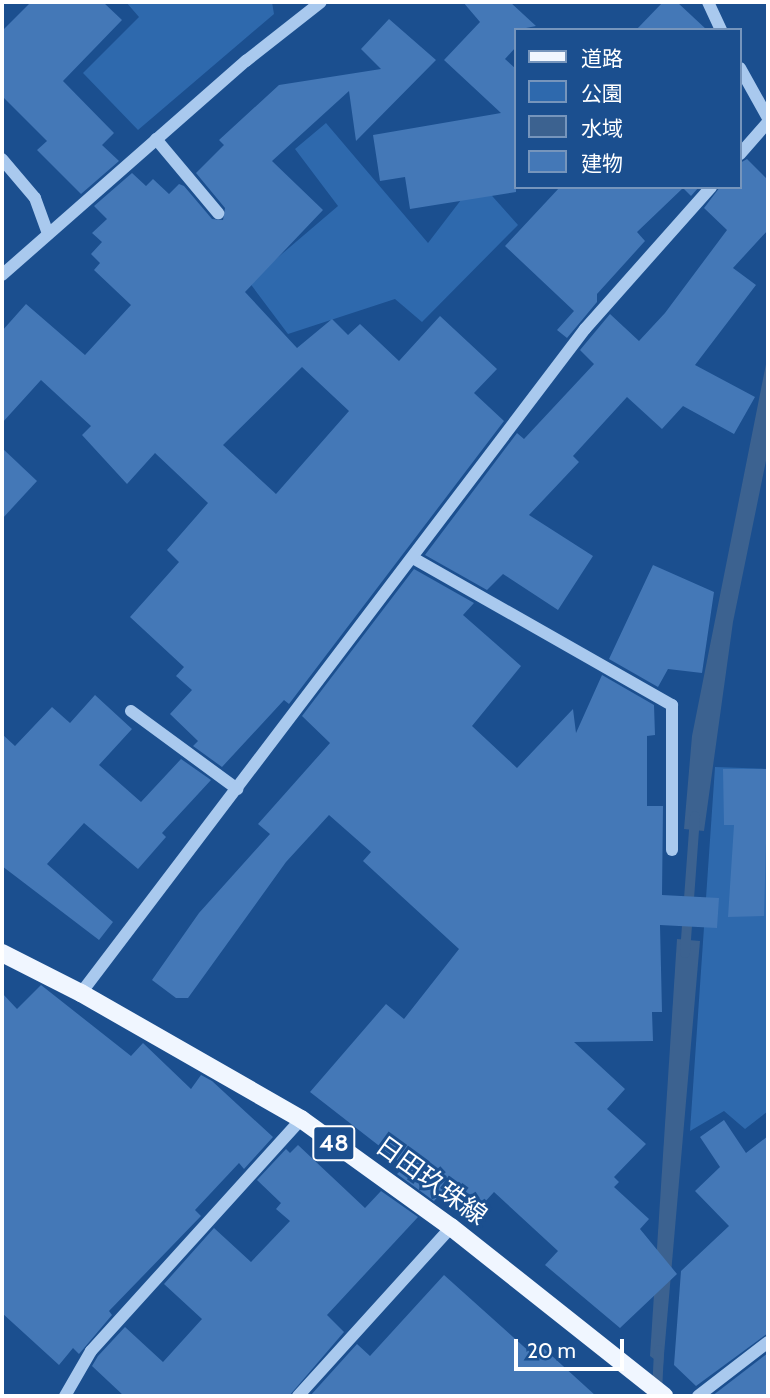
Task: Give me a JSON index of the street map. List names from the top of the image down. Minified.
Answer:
{"streets":{"main road":["48","日田玖珠線"]},"legend":["道路","公園","水域","建物"],"scale_bar":"20 m"}
